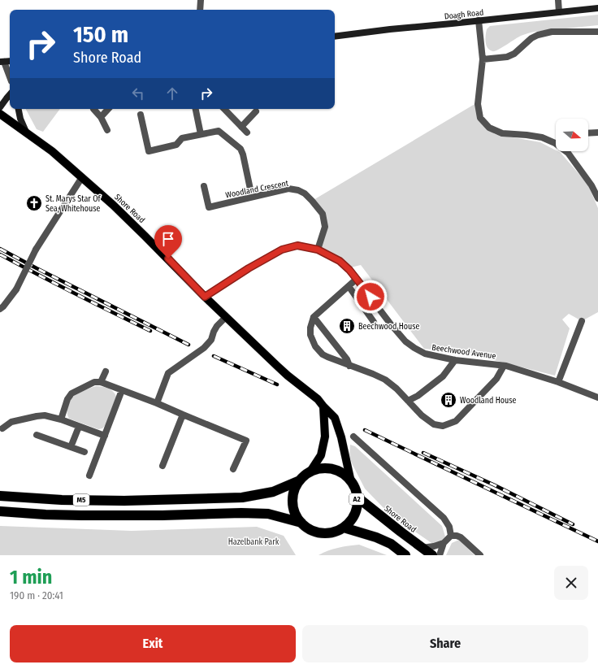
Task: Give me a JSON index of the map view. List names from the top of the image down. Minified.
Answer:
{"streets":{"highway":["Shore Road","A2","M5"],"main road":["Doagh Road"],"street":["Woodland Crescent","Beechwood Avenue"]},"crossings":[["Woodland Crescent","Beechwood Avenue"],["Shore Road","Beechwood Avenue"],["Shore Road","A2"],["Shore Road","M5"],["A2","M5"]],"parks":["Hazelbank Park"],"places":{"church":["St. Marys Star Of Sea, Whitehouse"],"building":["Beechwood House","Woodland House"]},"north":"right","page":{"turn":["150 m","Shore Road"],"heading":["1 min","190 m · 20:41"],"buttons":["Exit","Share"]}}
